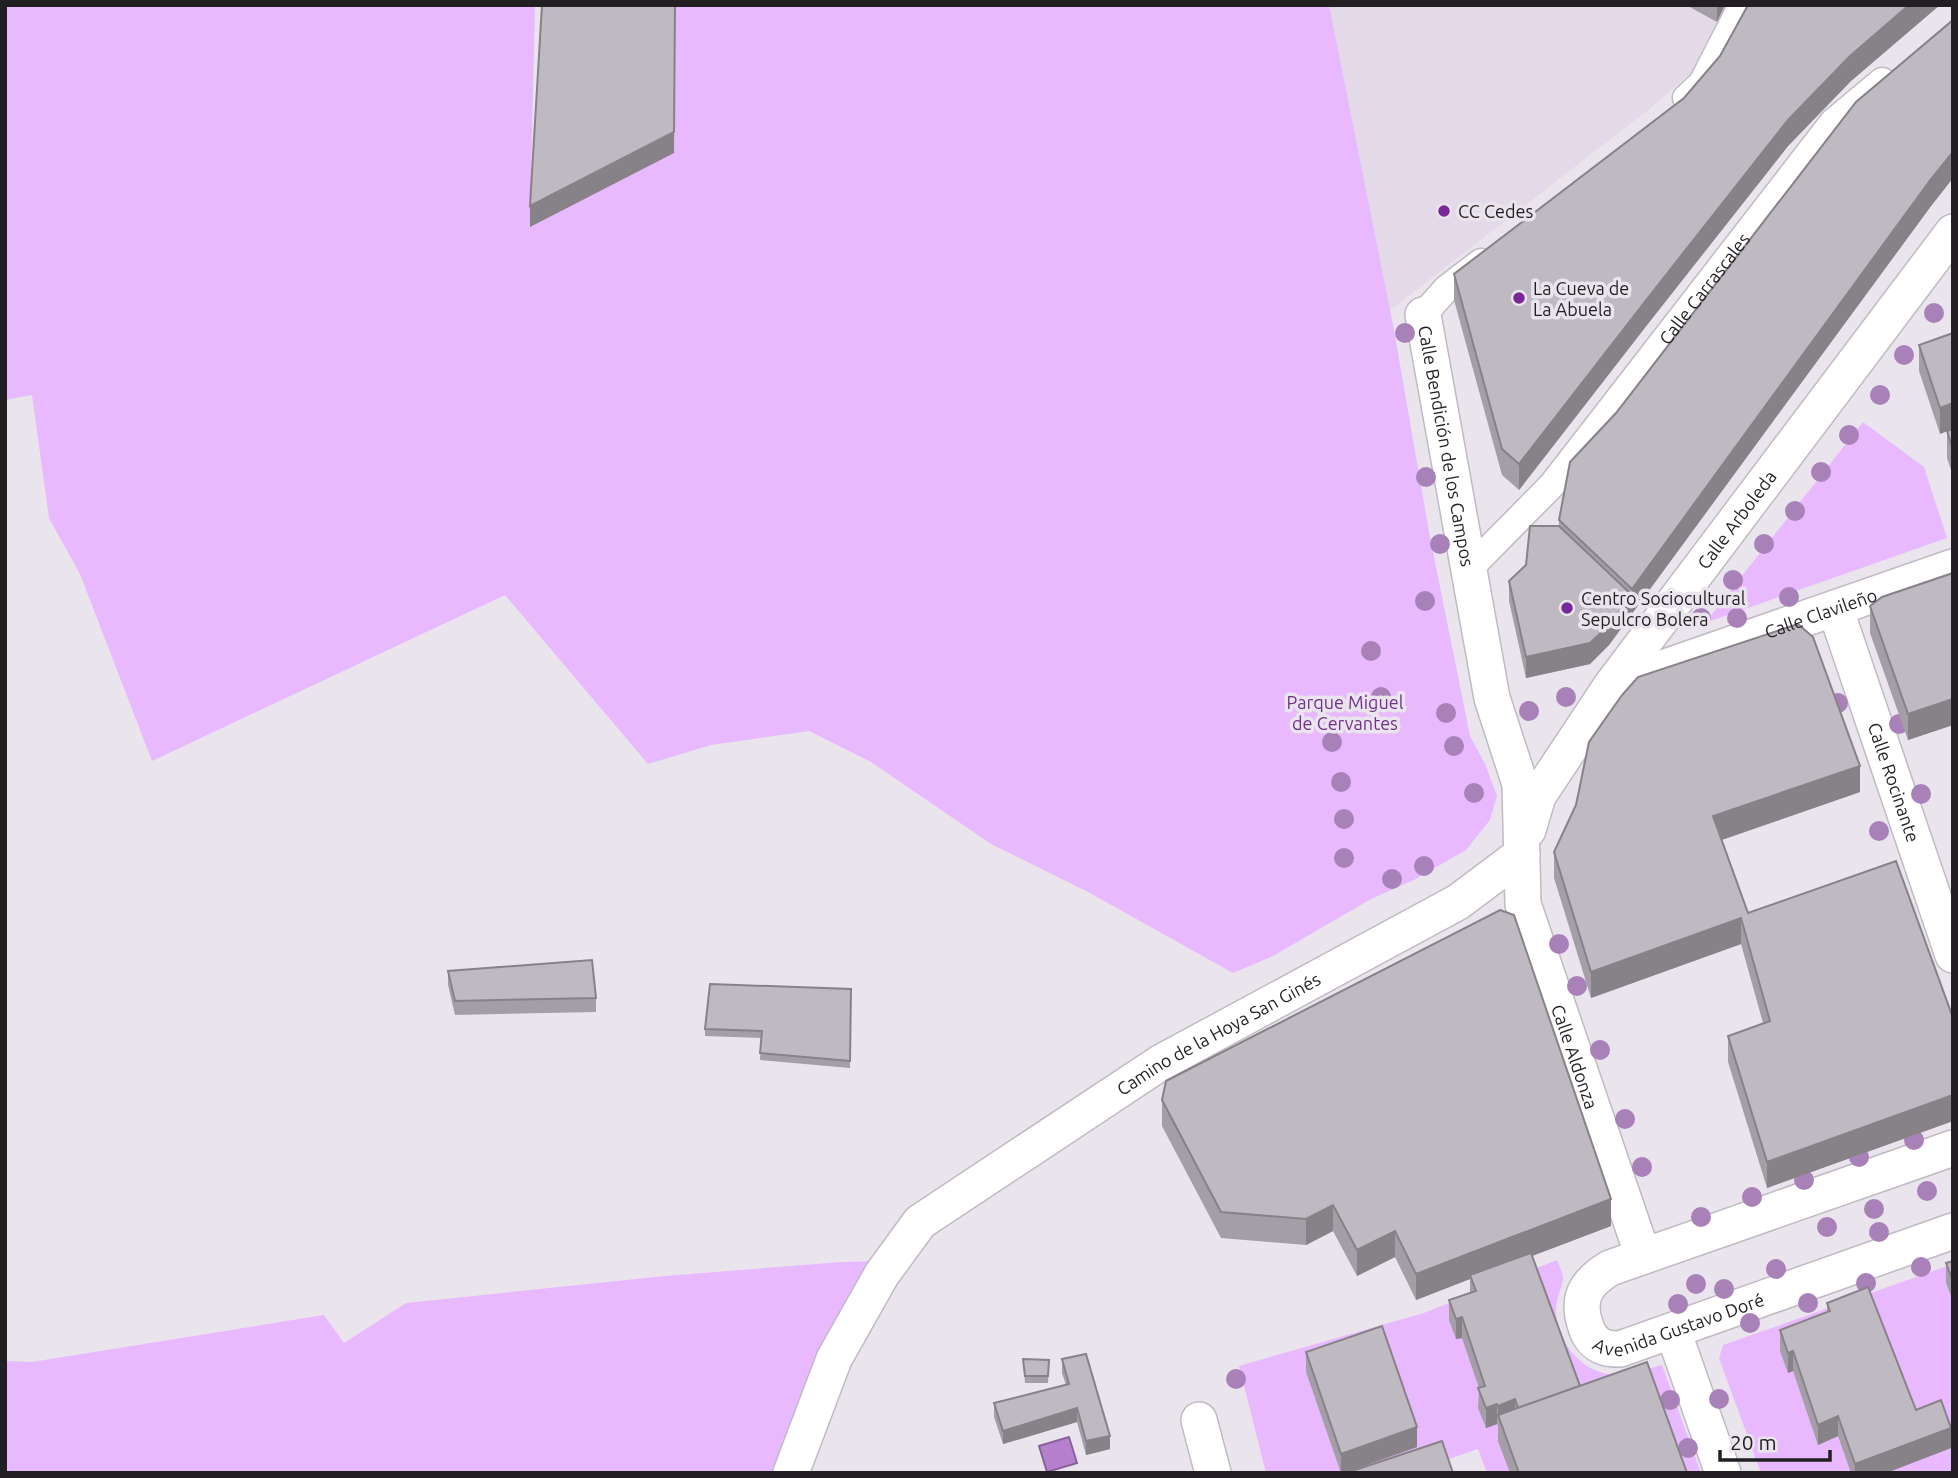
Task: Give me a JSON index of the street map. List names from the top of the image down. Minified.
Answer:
{"streets":{"street":["Calle Carrascales","Calle Bendición de los Campos","Calle Arboleda","Calle Clavileño","Calle Rocinante","Camino de la Hoya San Ginés","Calle Aldonza","Avenida Gustavo Doré"]},"crossings":[["Calle Carrascales","Calle Bendición de los Campos"],["Calle Bendición de los Campos","Calle Arboleda"],["Calle Bendición de los Campos","Camino de la Hoya San Ginés"],["Calle Bendición de los Campos","Calle Aldonza"],["Calle Arboleda","Calle Clavileño"],["Calle Arboleda","Camino de la Hoya San Ginés"],["Calle Arboleda","Calle Aldonza"],["Calle Clavileño","Calle Rocinante"],["Camino de la Hoya San Ginés","Calle Aldonza"],["Calle Aldonza","Avenida Gustavo Doré"]],"parks":["Parque Miguel de Cervantes"],"places":["CC Cedes","La Cueva de La Abuela","Centro Sociocultural Sepulcro Bolera"],"scale_bar":"20 m"}
